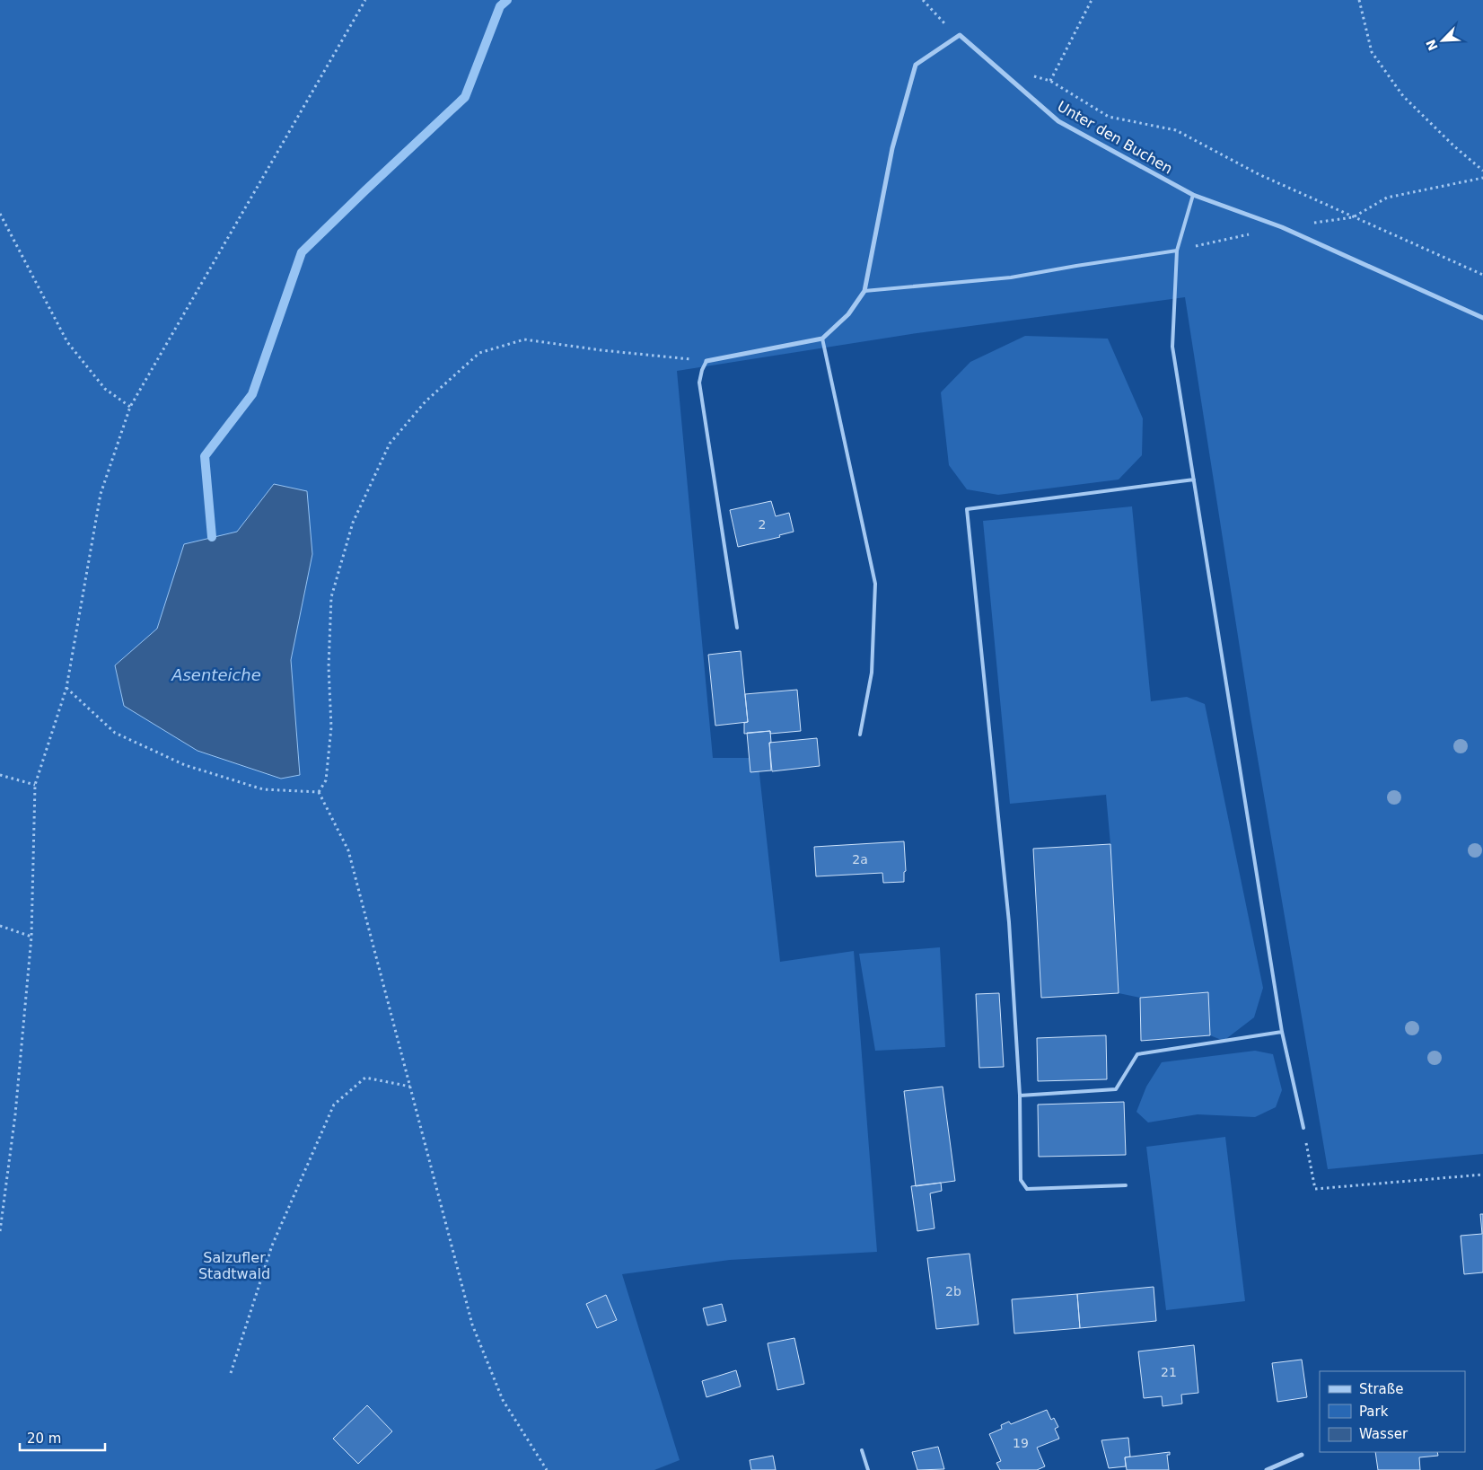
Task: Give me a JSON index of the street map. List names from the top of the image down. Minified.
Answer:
{"streets":{"street":["Unter den Buchen"]},"water":["Asenteiche"],"parks":["Salzufler Stadtwald"],"house_numbers":["2","2a","2b","21","19"],"legend":["Straße","Park","Wasser"],"scale_bar":"20 m","north":"bottom left"}
